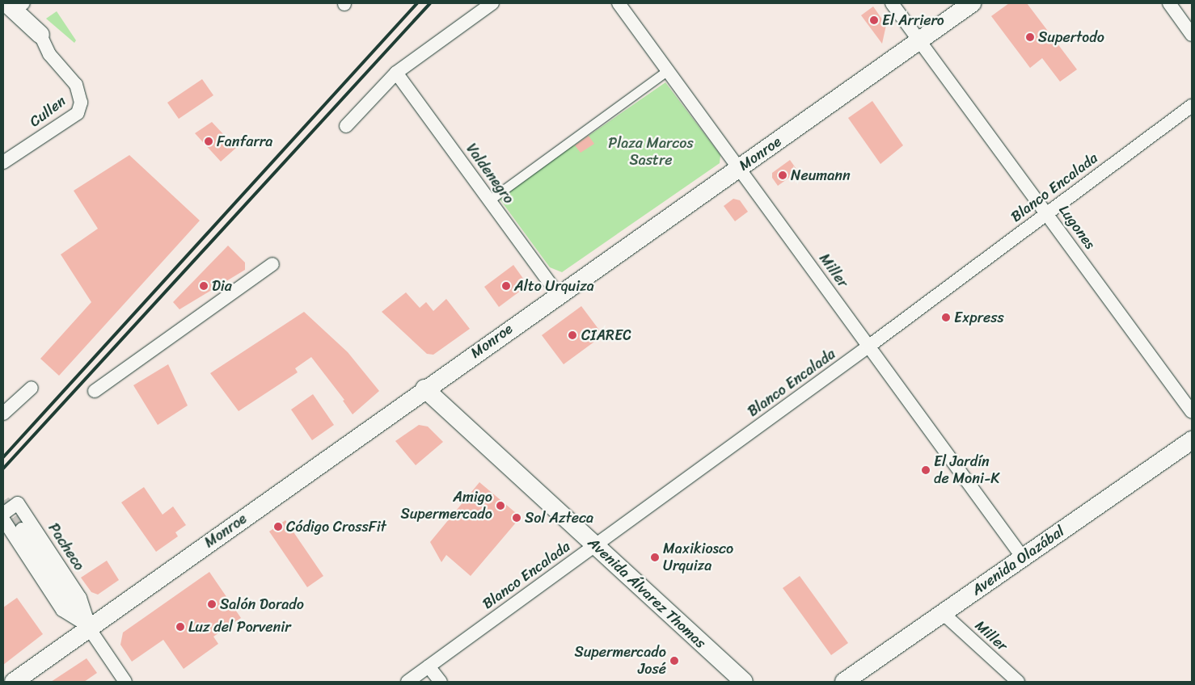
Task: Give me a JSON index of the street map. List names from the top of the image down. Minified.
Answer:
{"streets":{"main road":["Monroe","Avenida Olazábal","Avenida Álvarez Thomas"],"street":["Cullen","Valdenegro","Blanco Encalada","Lugones","Miller","Pacheco"]},"crossings":[["Monroe","Valdenegro"],["Monroe","Lugones"],["Monroe","Miller"],["Monroe","Pacheco"],["Monroe","Avenida Álvarez Thomas"],["Blanco Encalada","Lugones"],["Blanco Encalada","Miller"],["Blanco Encalada","Avenida Álvarez Thomas"],["Miller","Avenida Olazábal"]],"parks":["Plaza Marcos Sastre"],"places":["El Arriero","Supertodo","Fanfarra","Neumann","Dia","Alto Urquiza","Express","CIAREC","El Jardín de Moni-K","Amigo Supermercado","Sol Azteca","Código CrossFit","Maxikiosco Urquiza","Salón Dorado","Luz del Porvenir","Supermercado José"]}
